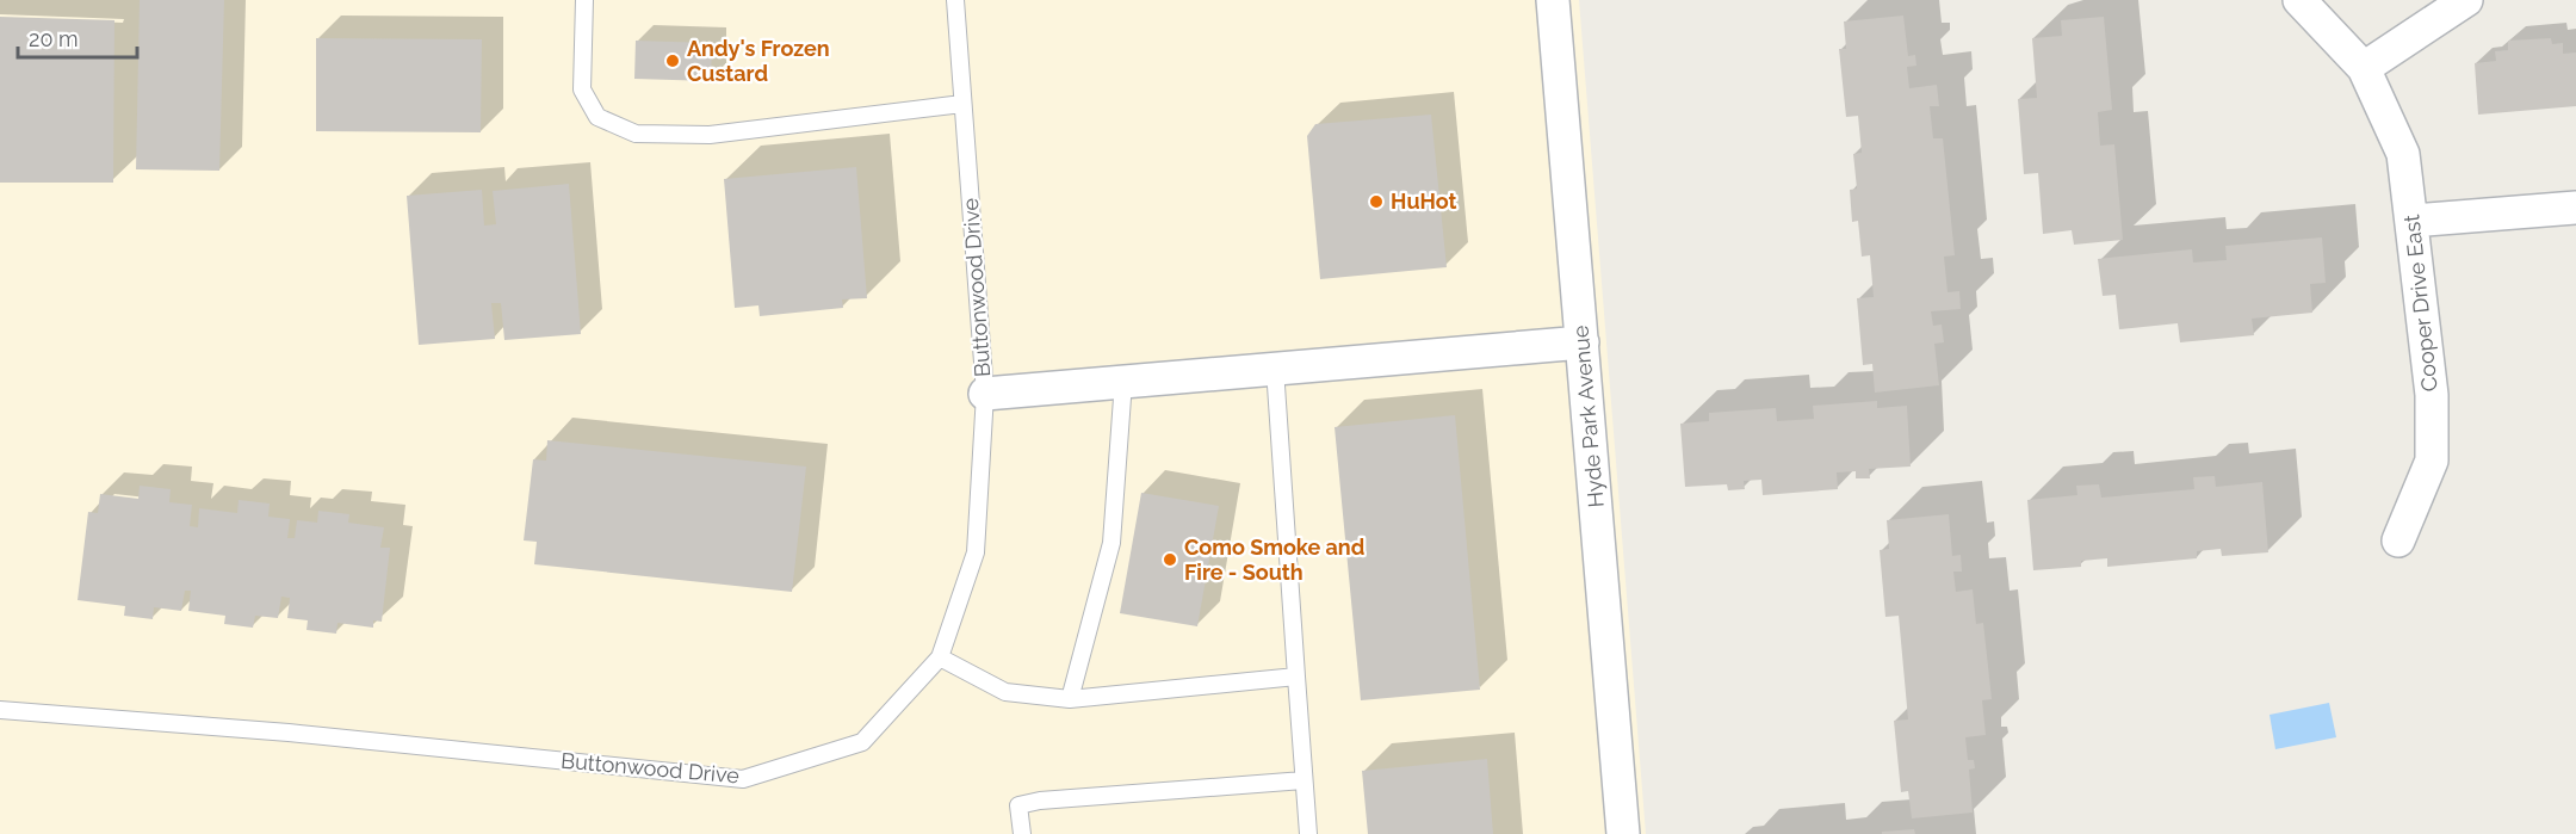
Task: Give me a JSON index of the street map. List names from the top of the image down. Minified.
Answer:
{"streets":{"street":["Cooper Drive East","Hyde Park Avenue"],"lane":["Buttonwood Drive"]},"places":["Andy's Frozen Custard","HuHot","Como Smoke and Fire - South"],"scale_bar":"20 m"}
